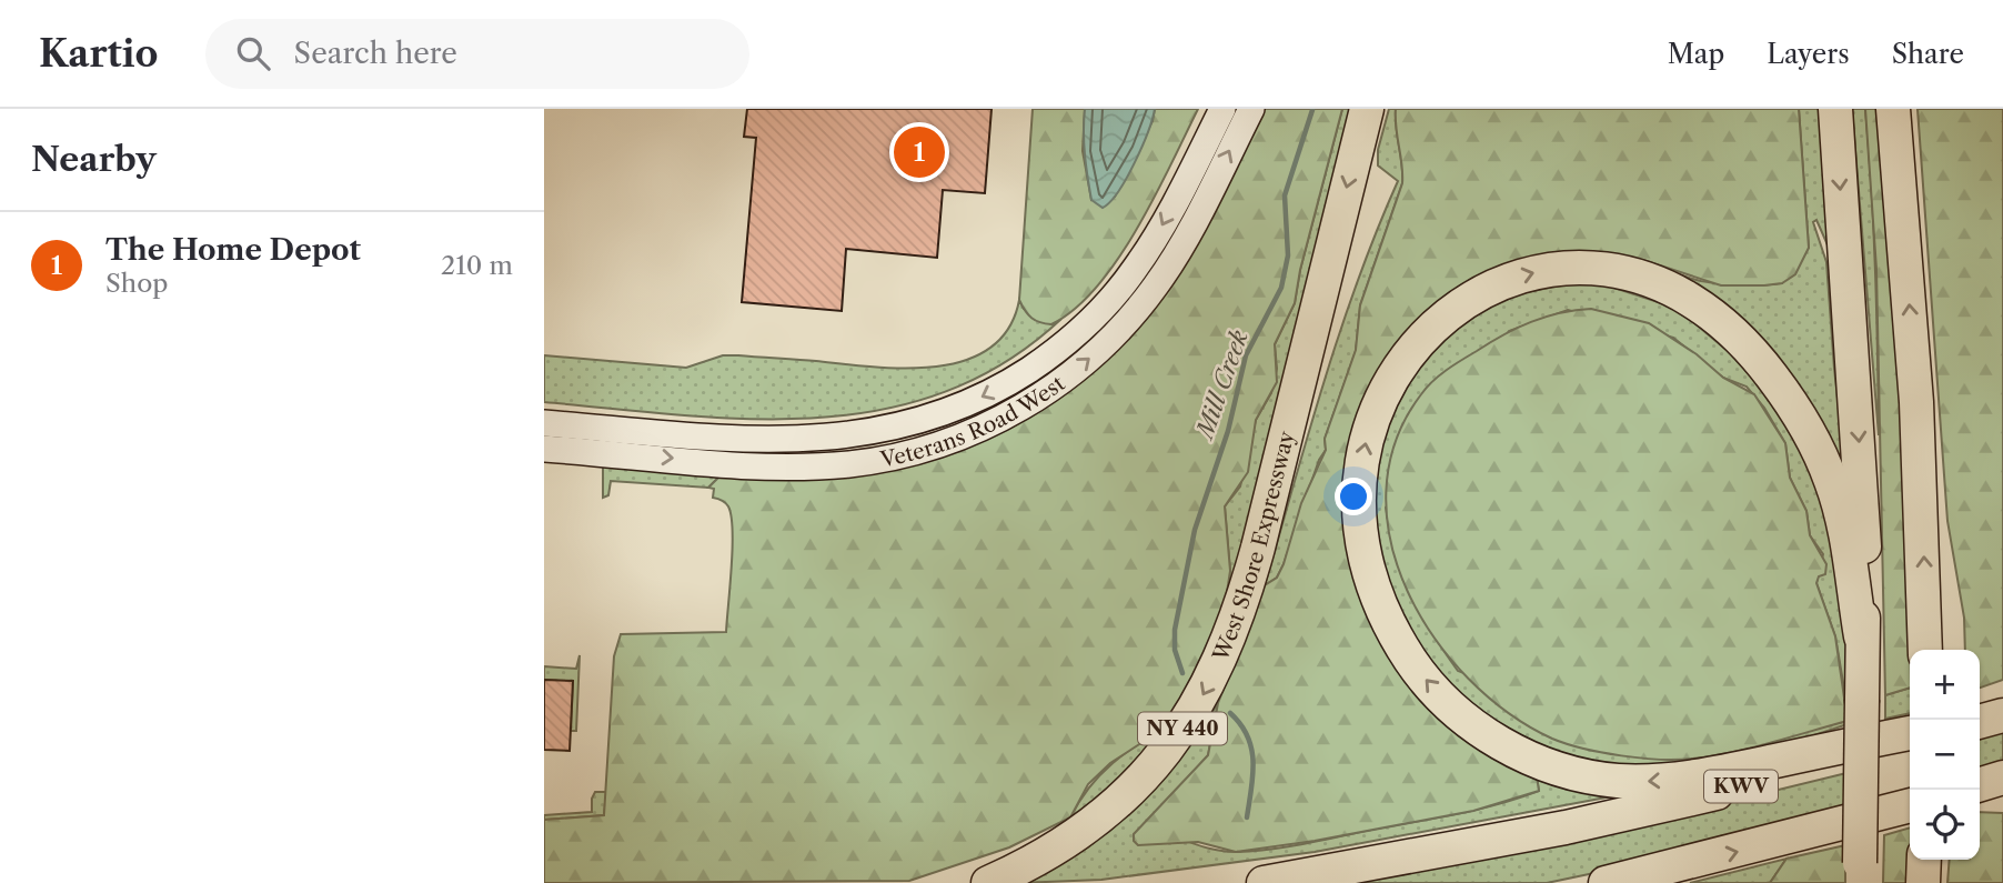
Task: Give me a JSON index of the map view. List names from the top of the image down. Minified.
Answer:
{"streets":{"highway":["West Shore Expressway","NY 440","KWV"],"street":["Veterans Road West"]},"one_way":["West Shore Expressway"],"water":["Mill Creek"],"page":{"header":"Kartio","search":"Search here","nav":["Map","Layers","Share"],"heading":"Nearby","pins":"1","list":[{"mark":"1","name":"The Home Depot","note":"Shop","value":"210 m"}],"map_buttons":["+","−"]}}
